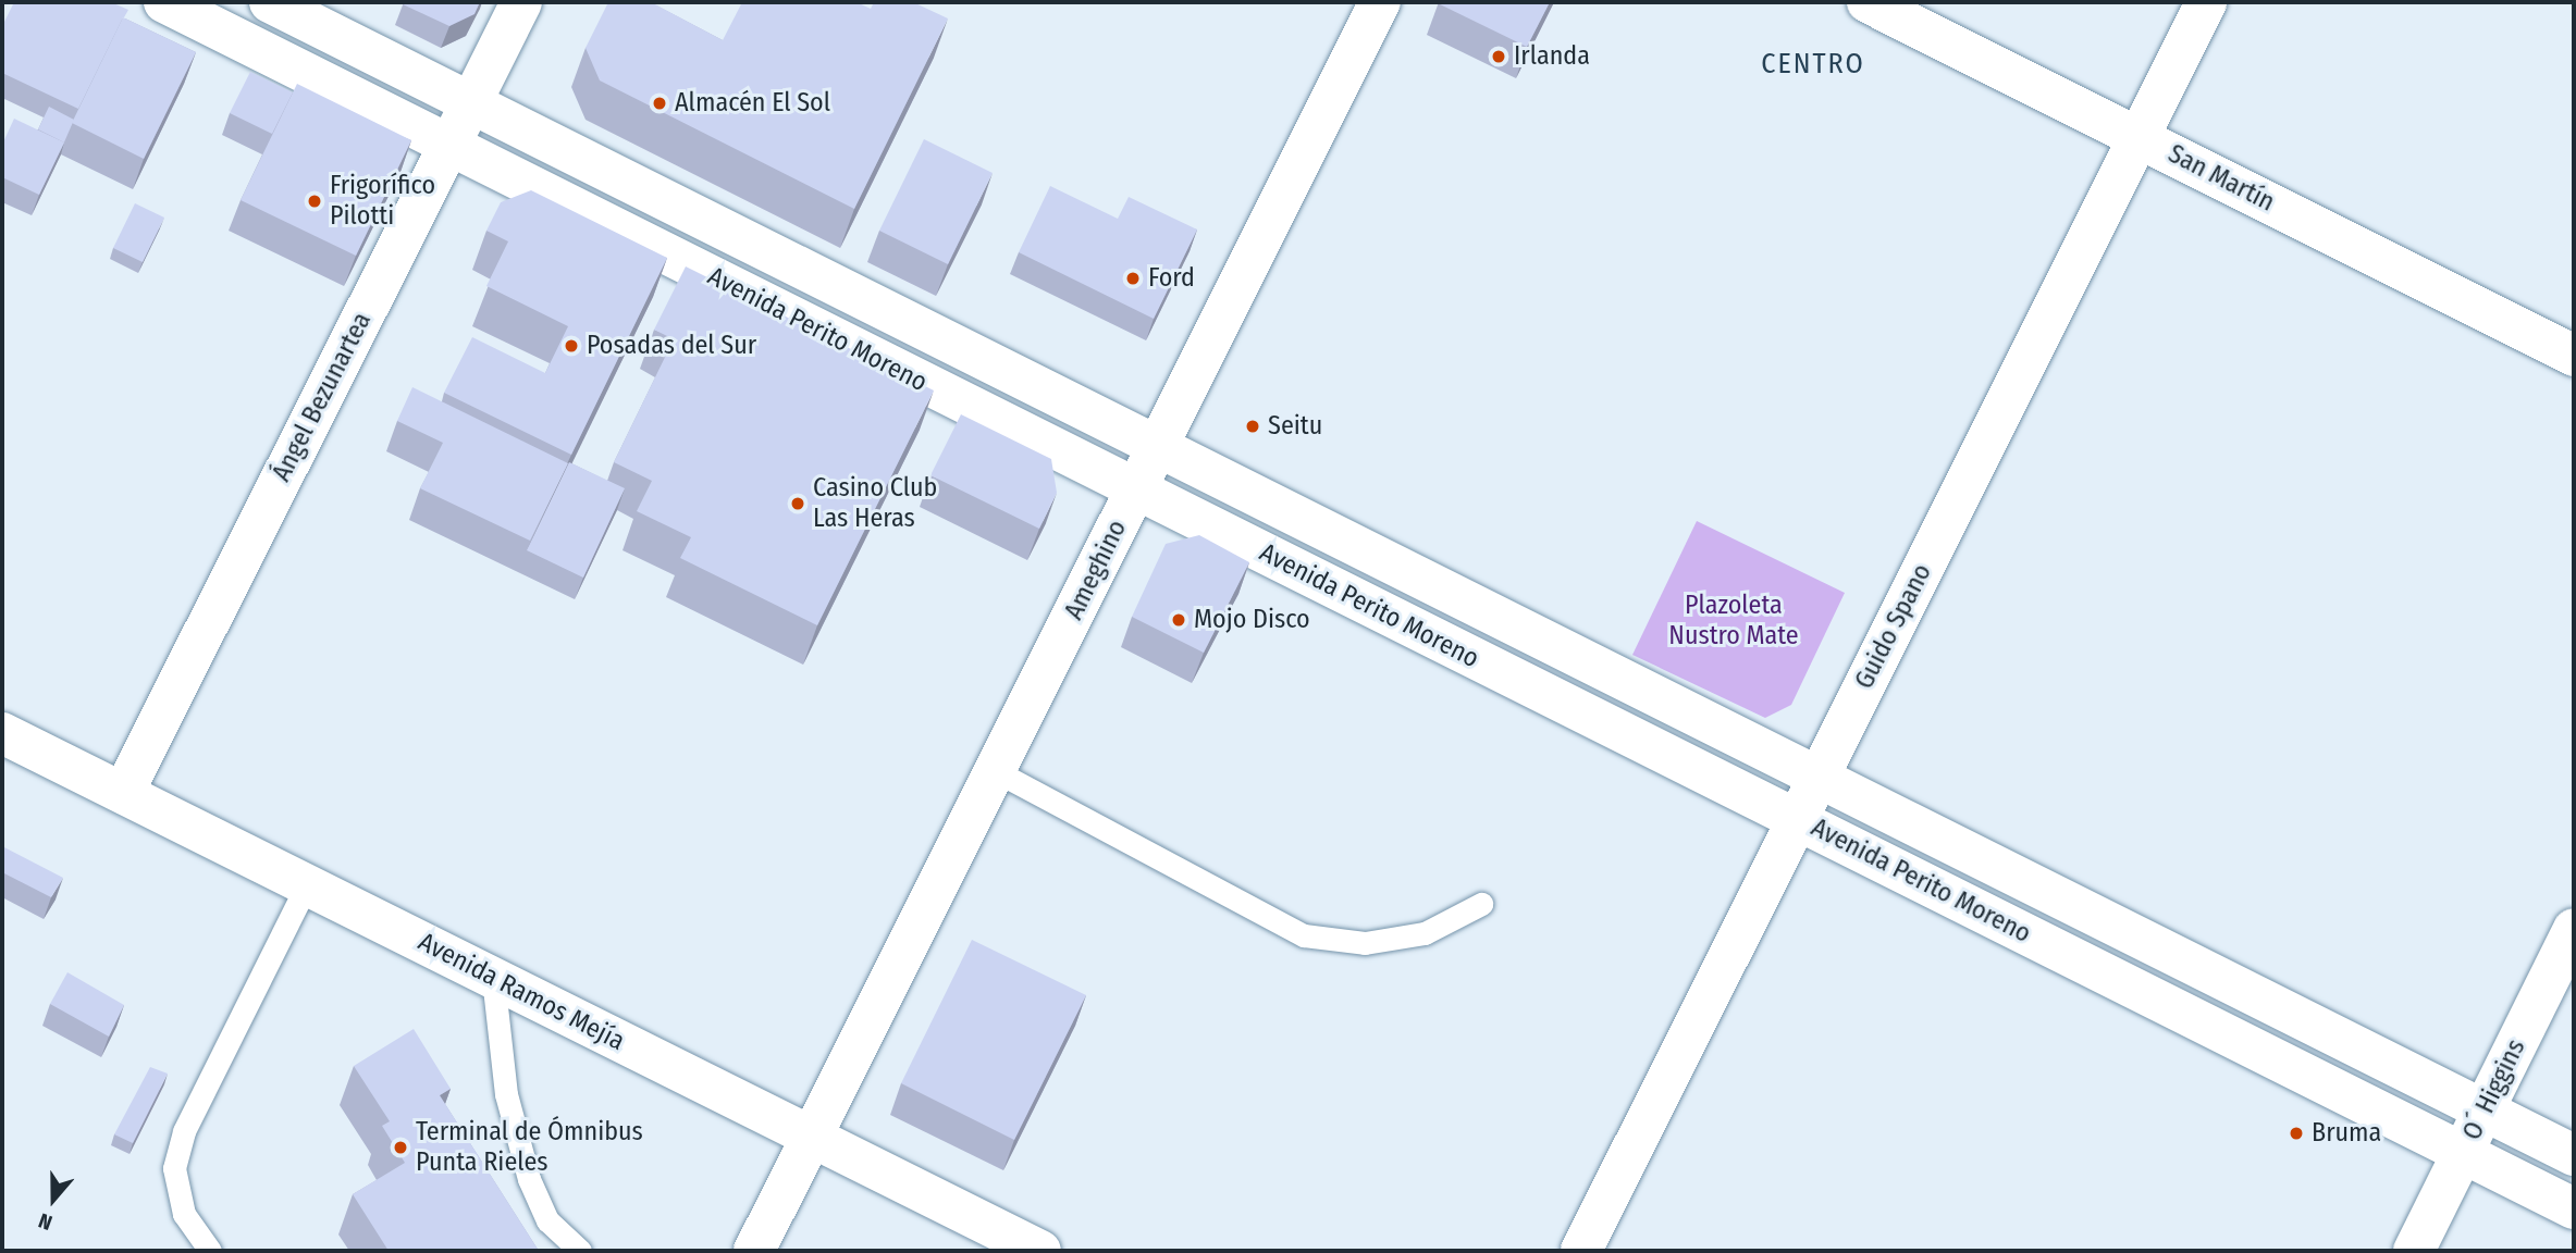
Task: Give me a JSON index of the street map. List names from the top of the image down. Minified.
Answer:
{"streets":{"street":["San Martín","Avenida Perito Moreno","Ángel Bezunartea","Ameghino","Guido Spano","Avenida Ramos Mejía","O´ Higgins"]},"crossings":[["San Martín","Guido Spano"],["Avenida Perito Moreno","Ángel Bezunartea"],["Avenida Perito Moreno","Ameghino"],["Avenida Perito Moreno","Guido Spano"],["Avenida Perito Moreno","O´ Higgins"],["Ángel Bezunartea","Avenida Ramos Mejía"],["Ameghino","Avenida Ramos Mejía"]],"districts":["CENTRO"],"parks":["Plazoleta Nustro Mate"],"places":["Irlanda","Almacén El Sol","Frigorífico Pilotti","Ford","Posadas del Sur","Seitu","Casino Club Las Heras","Mojo Disco","Bruma","Terminal de Ómnibus Punta Rieles"],"north":"bottom"}
